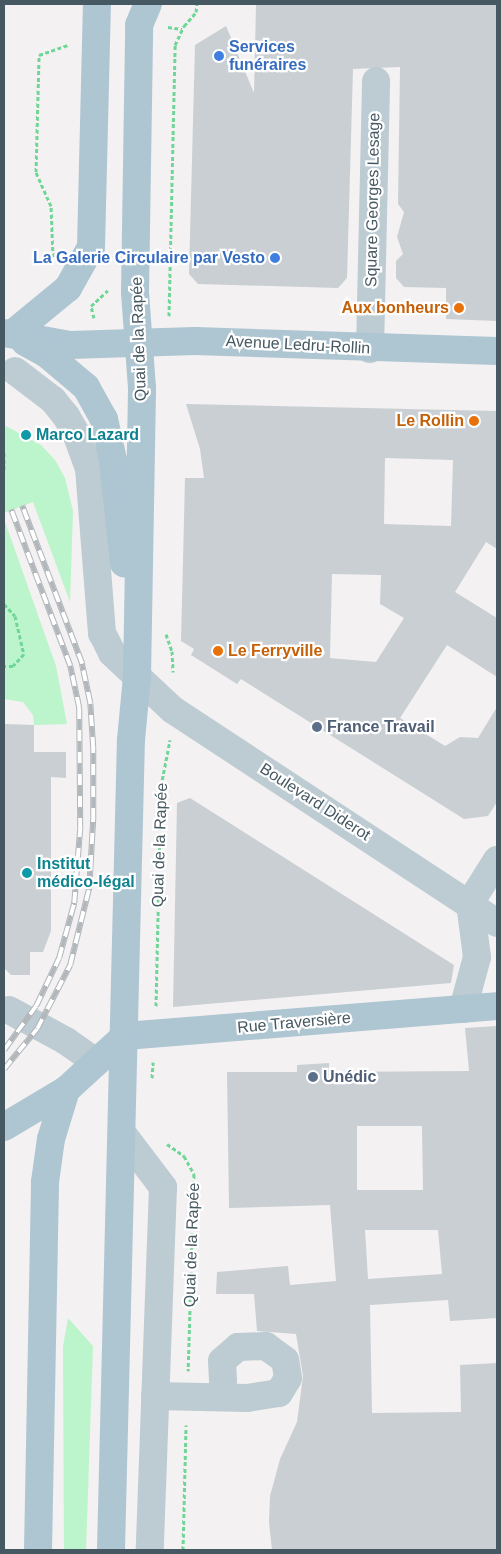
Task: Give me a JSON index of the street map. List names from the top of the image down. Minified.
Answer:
{"streets":{"main road":["Quai de la Rapée","Avenue Ledru-Rollin","Rue Traversière"],"street":["Square Georges Lesage","Boulevard Diderot"]},"crossings":[["Square Georges Lesage","Avenue Ledru-Rollin"],["Quai de la Rapée","Avenue Ledru-Rollin"],["Quai de la Rapée","Boulevard Diderot"],["Quai de la Rapée","Rue Traversière"]],"places":["Services funéraires","La Galerie Circulaire par Vesto","Aux bonheurs","Le Rollin","Marco Lazard","Le Ferryville","France Travail","Institut médico-légal","Unédic"]}
